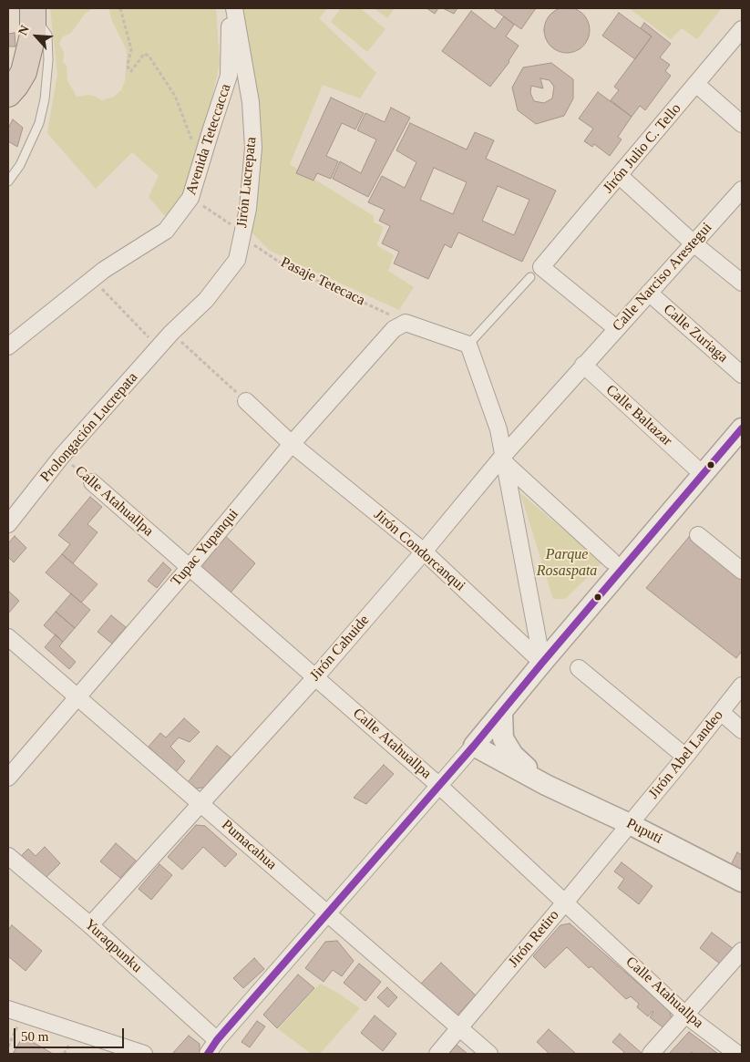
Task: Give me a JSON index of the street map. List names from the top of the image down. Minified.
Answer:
{"streets":{"street":["Avenida Teteccacca","Jirón Julio C. Tello","Jirón Lucrepata","Calle Narciso Arestegui","Calle Zuriaga","Calle Baltazar","Prolongación Lucrepata","Calle Atahuallpa","Tupac Yupanqui","Jirón Condorcanqui","Jirón Cahuide","Jirón Abel Landeo","Puputi","Pumacahua","Jirón Retiro","Yuraqpunku"],"path":["Pasaje Tetecaca"]},"crossings":[["Avenida Teteccacca","Pasaje Tetecaca"],["Jirón Lucrepata","Pasaje Tetecaca"],["Jirón Lucrepata","Prolongación Lucrepata"],["Calle Narciso Arestegui","Calle Zuriaga"],["Calle Narciso Arestegui","Calle Baltazar"],["Calle Narciso Arestegui","Jirón Cahuide"],["Pasaje Tetecaca","Tupac Yupanqui"],["Calle Baltazar","Jirón Cahuide"],["Prolongación Lucrepata","Calle Atahuallpa"],["Calle Atahuallpa","Tupac Yupanqui"],["Calle Atahuallpa","Jirón Cahuide"],["Calle Atahuallpa","Jirón Retiro"],["Tupac Yupanqui","Jirón Condorcanqui"],["Tupac Yupanqui","Pumacahua"],["Jirón Condorcanqui","Jirón Cahuide"],["Jirón Cahuide","Pumacahua"],["Jirón Cahuide","Yuraqpunku"],["Jirón Abel Landeo","Puputi"],["Jirón Abel Landeo","Jirón Retiro"],["Puputi","Jirón Retiro"],["Pumacahua","Jirón Retiro"]],"parks":["Parque Rosaspata"],"scale_bar":"50 m","north":"top left"}
